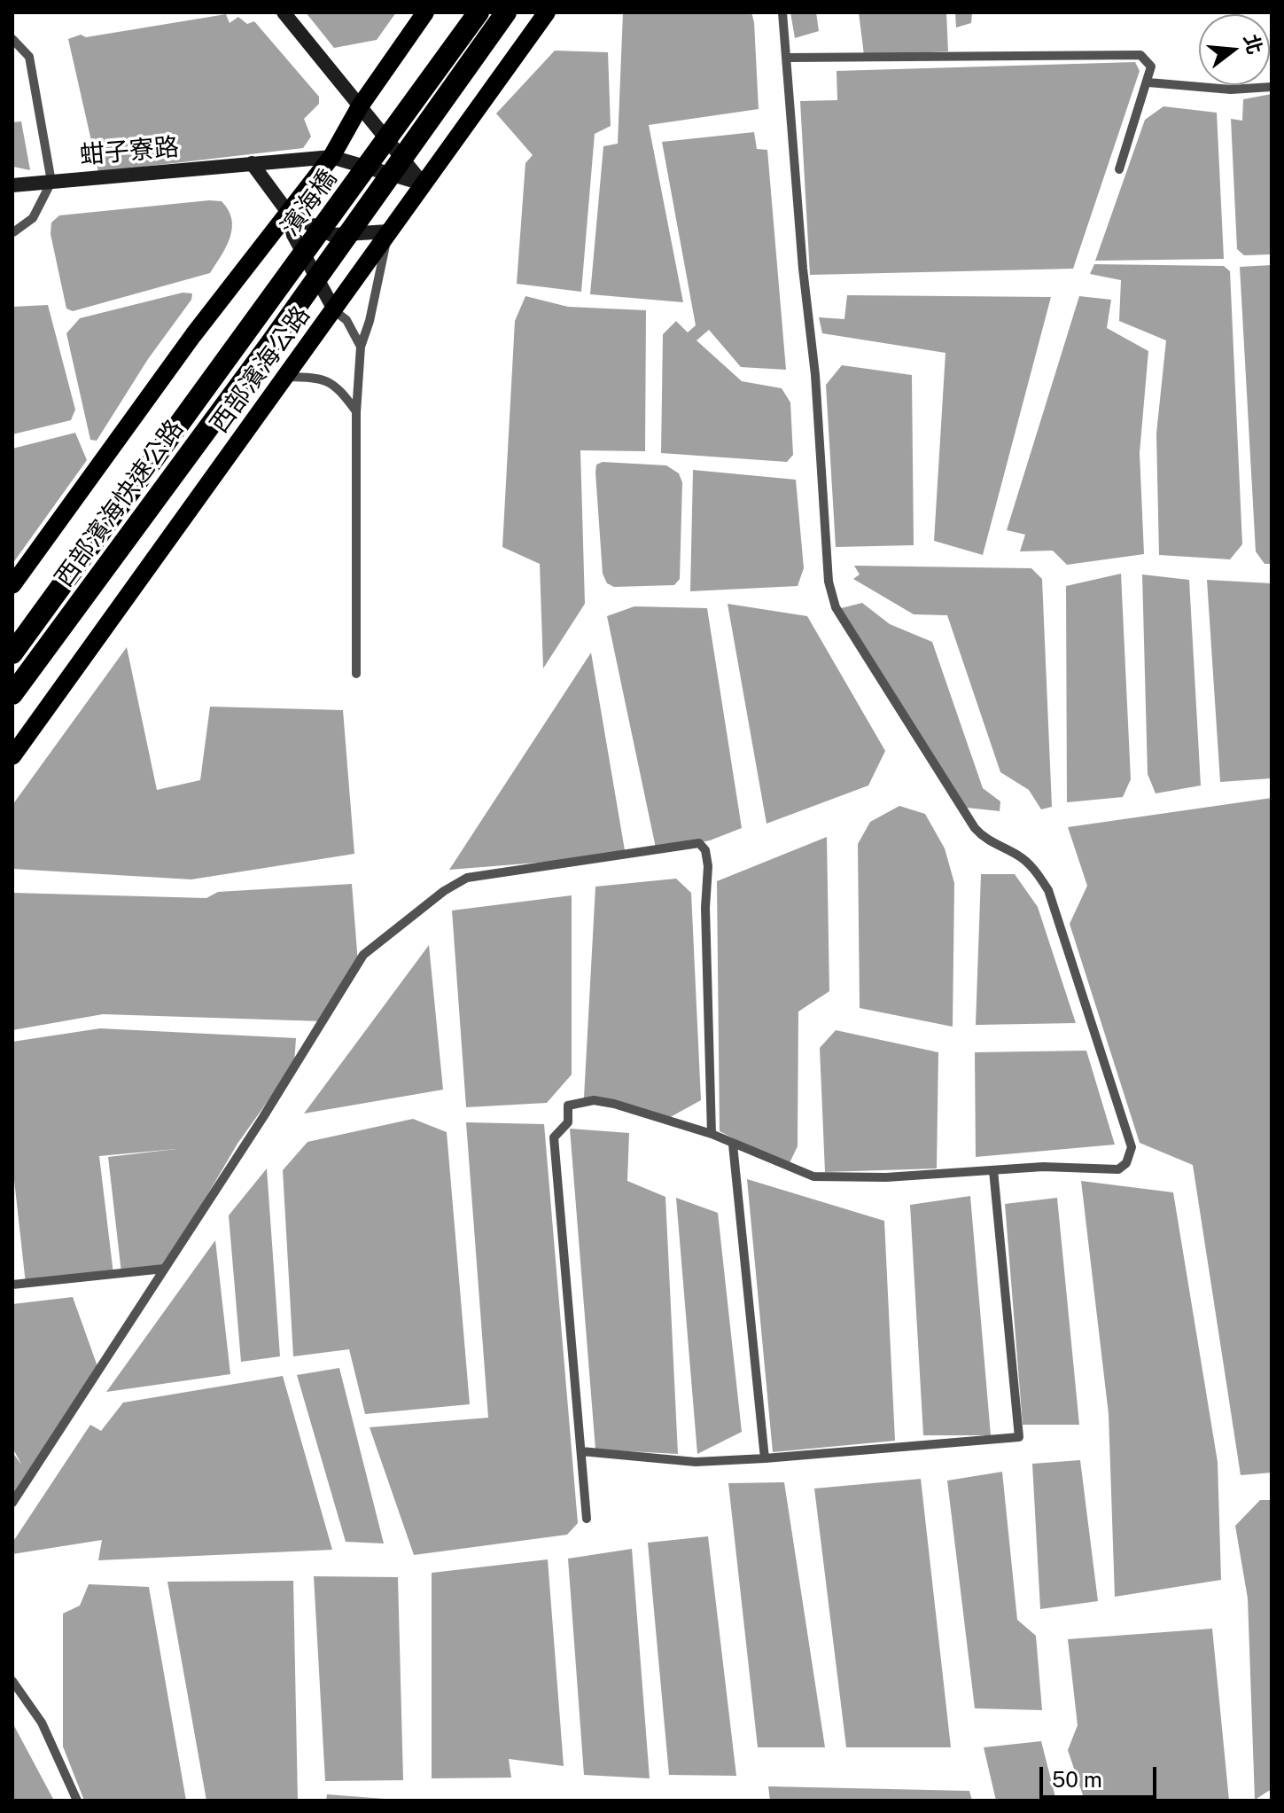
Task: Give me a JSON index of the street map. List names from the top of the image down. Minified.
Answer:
{"streets":{"highway":["濱海橋","西部濱海快速公路"],"main road":["西部濱海公路"],"street":["蚶子寮路"]},"crossings":[["濱海橋","西部濱海快速公路"]],"scale_bar":"50 m","north":"right"}
